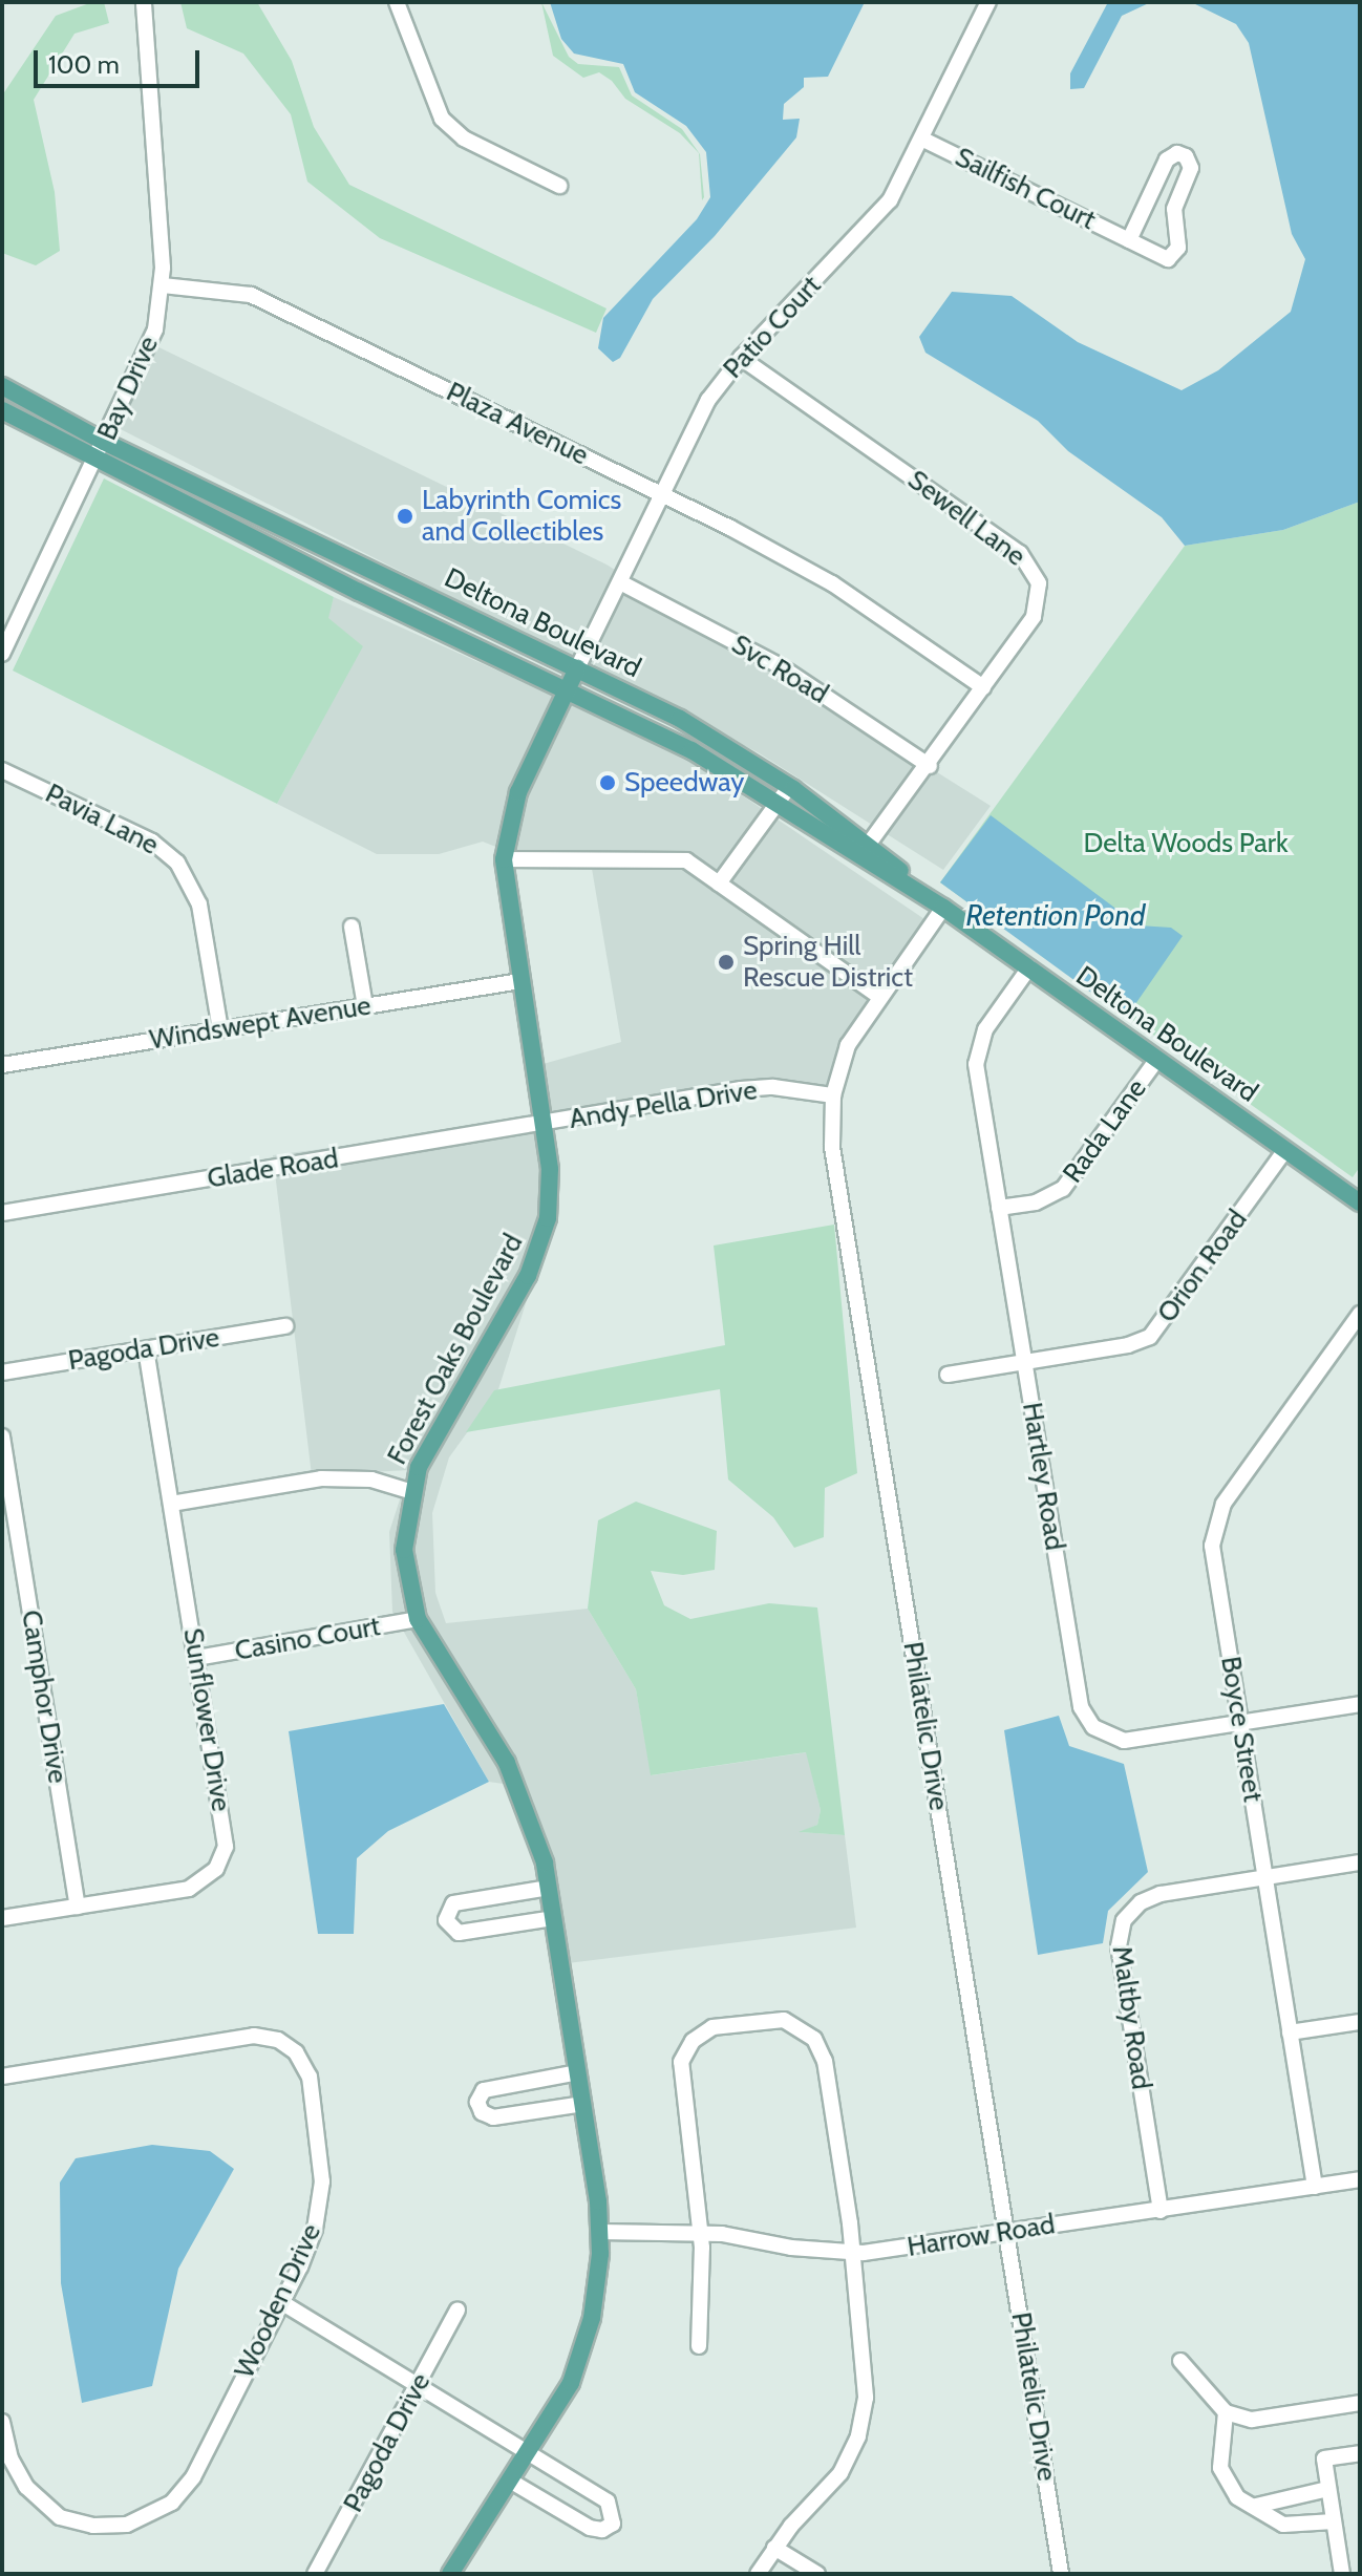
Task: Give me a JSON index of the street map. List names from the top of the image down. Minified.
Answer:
{"streets":{"main road":["Deltona Boulevard","Forest Oaks Boulevard"],"street":["Sailfish Court","Patio Court","Bay Drive","Plaza Avenue","Sewell Lane","Svc Road","Pavia Lane","Windswept Avenue","Andy Pella Drive","Rada Lane","Glade Road","Orion Road","Pagoda Drive","Hartley Road","Casino Court","Camphor Drive","Sunflower Drive","Philatelic Drive","Boyce Street","Maltby Road","Harrow Road","Wooden Drive"]},"crossings":[["Sailfish Court","Patio Court"],["Patio Court","Plaza Avenue"],["Patio Court","Sewell Lane"],["Patio Court","Deltona Boulevard"],["Patio Court","Svc Road"],["Patio Court","Forest Oaks Boulevard"],["Bay Drive","Plaza Avenue"],["Bay Drive","Deltona Boulevard"],["Plaza Avenue","Sewell Lane"],["Sewell Lane","Deltona Boulevard"],["Sewell Lane","Svc Road"],["Deltona Boulevard","Rada Lane"],["Deltona Boulevard","Orion Road"],["Deltona Boulevard","Forest Oaks Boulevard"],["Deltona Boulevard","Hartley Road"],["Deltona Boulevard","Philatelic Drive"],["Pavia Lane","Windswept Avenue"],["Windswept Avenue","Forest Oaks Boulevard"],["Andy Pella Drive","Glade Road"],["Andy Pella Drive","Forest Oaks Boulevard"],["Andy Pella Drive","Philatelic Drive"],["Rada Lane","Hartley Road"],["Glade Road","Forest Oaks Boulevard"],["Orion Road","Hartley Road"],["Pagoda Drive","Sunflower Drive"],["Forest Oaks Boulevard","Casino Court"],["Forest Oaks Boulevard","Harrow Road"],["Hartley Road","Boyce Street"],["Casino Court","Sunflower Drive"],["Camphor Drive","Sunflower Drive"],["Philatelic Drive","Harrow Road"],["Boyce Street","Maltby Road"],["Boyce Street","Harrow Road"],["Maltby Road","Harrow Road"]],"water":["Retention Pond"],"parks":["Delta Woods Park"],"places":["Labyrinth Comics and Collectibles","Speedway","Spring Hill Rescue District"],"scale_bar":"100 m"}
